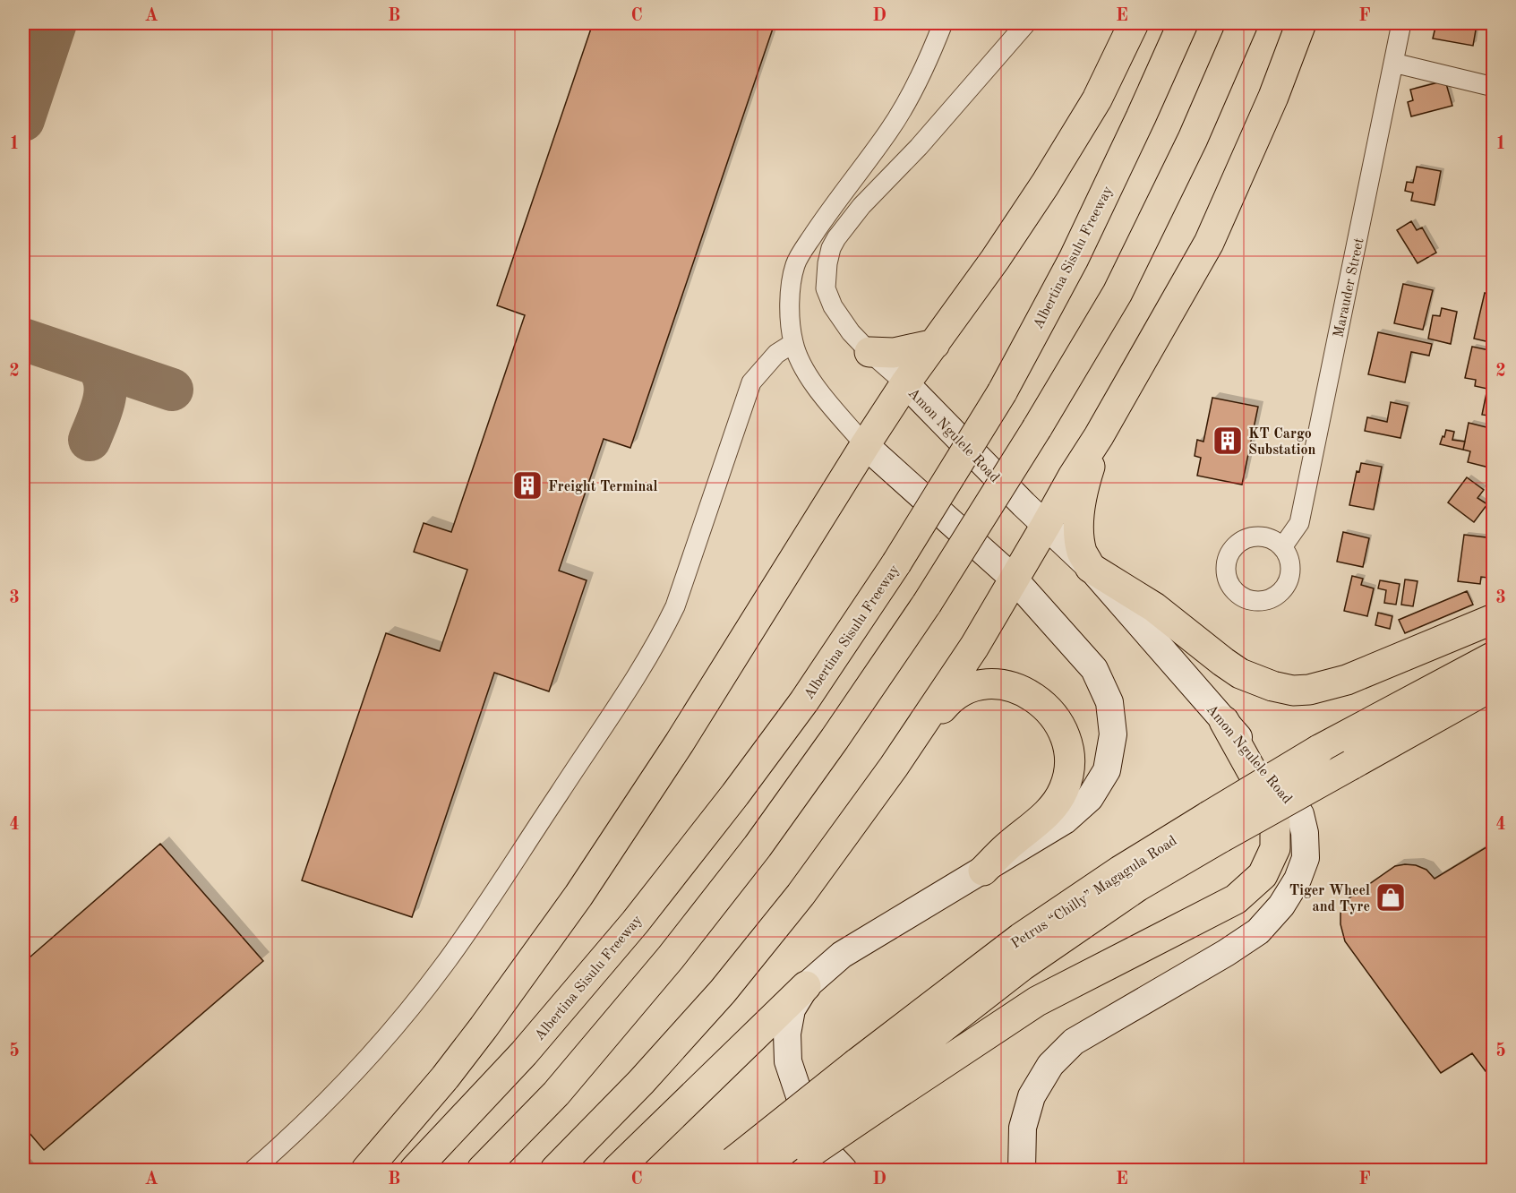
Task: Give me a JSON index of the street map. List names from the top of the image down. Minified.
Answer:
{"streets":{"main road":["Albertina Sisulu Freeway","Amon Ngulele Road","Petrus “Chilly” Magagula Road"],"street":["Marauder Street"]},"places":{"building":["KT Cargo Substation","Freight Terminal"],"shop":["Tiger Wheel and Tyre"]},"grid":{"columns":["A","B","C","D","E","F"],"rows":["1","2","3","4","5"]}}
